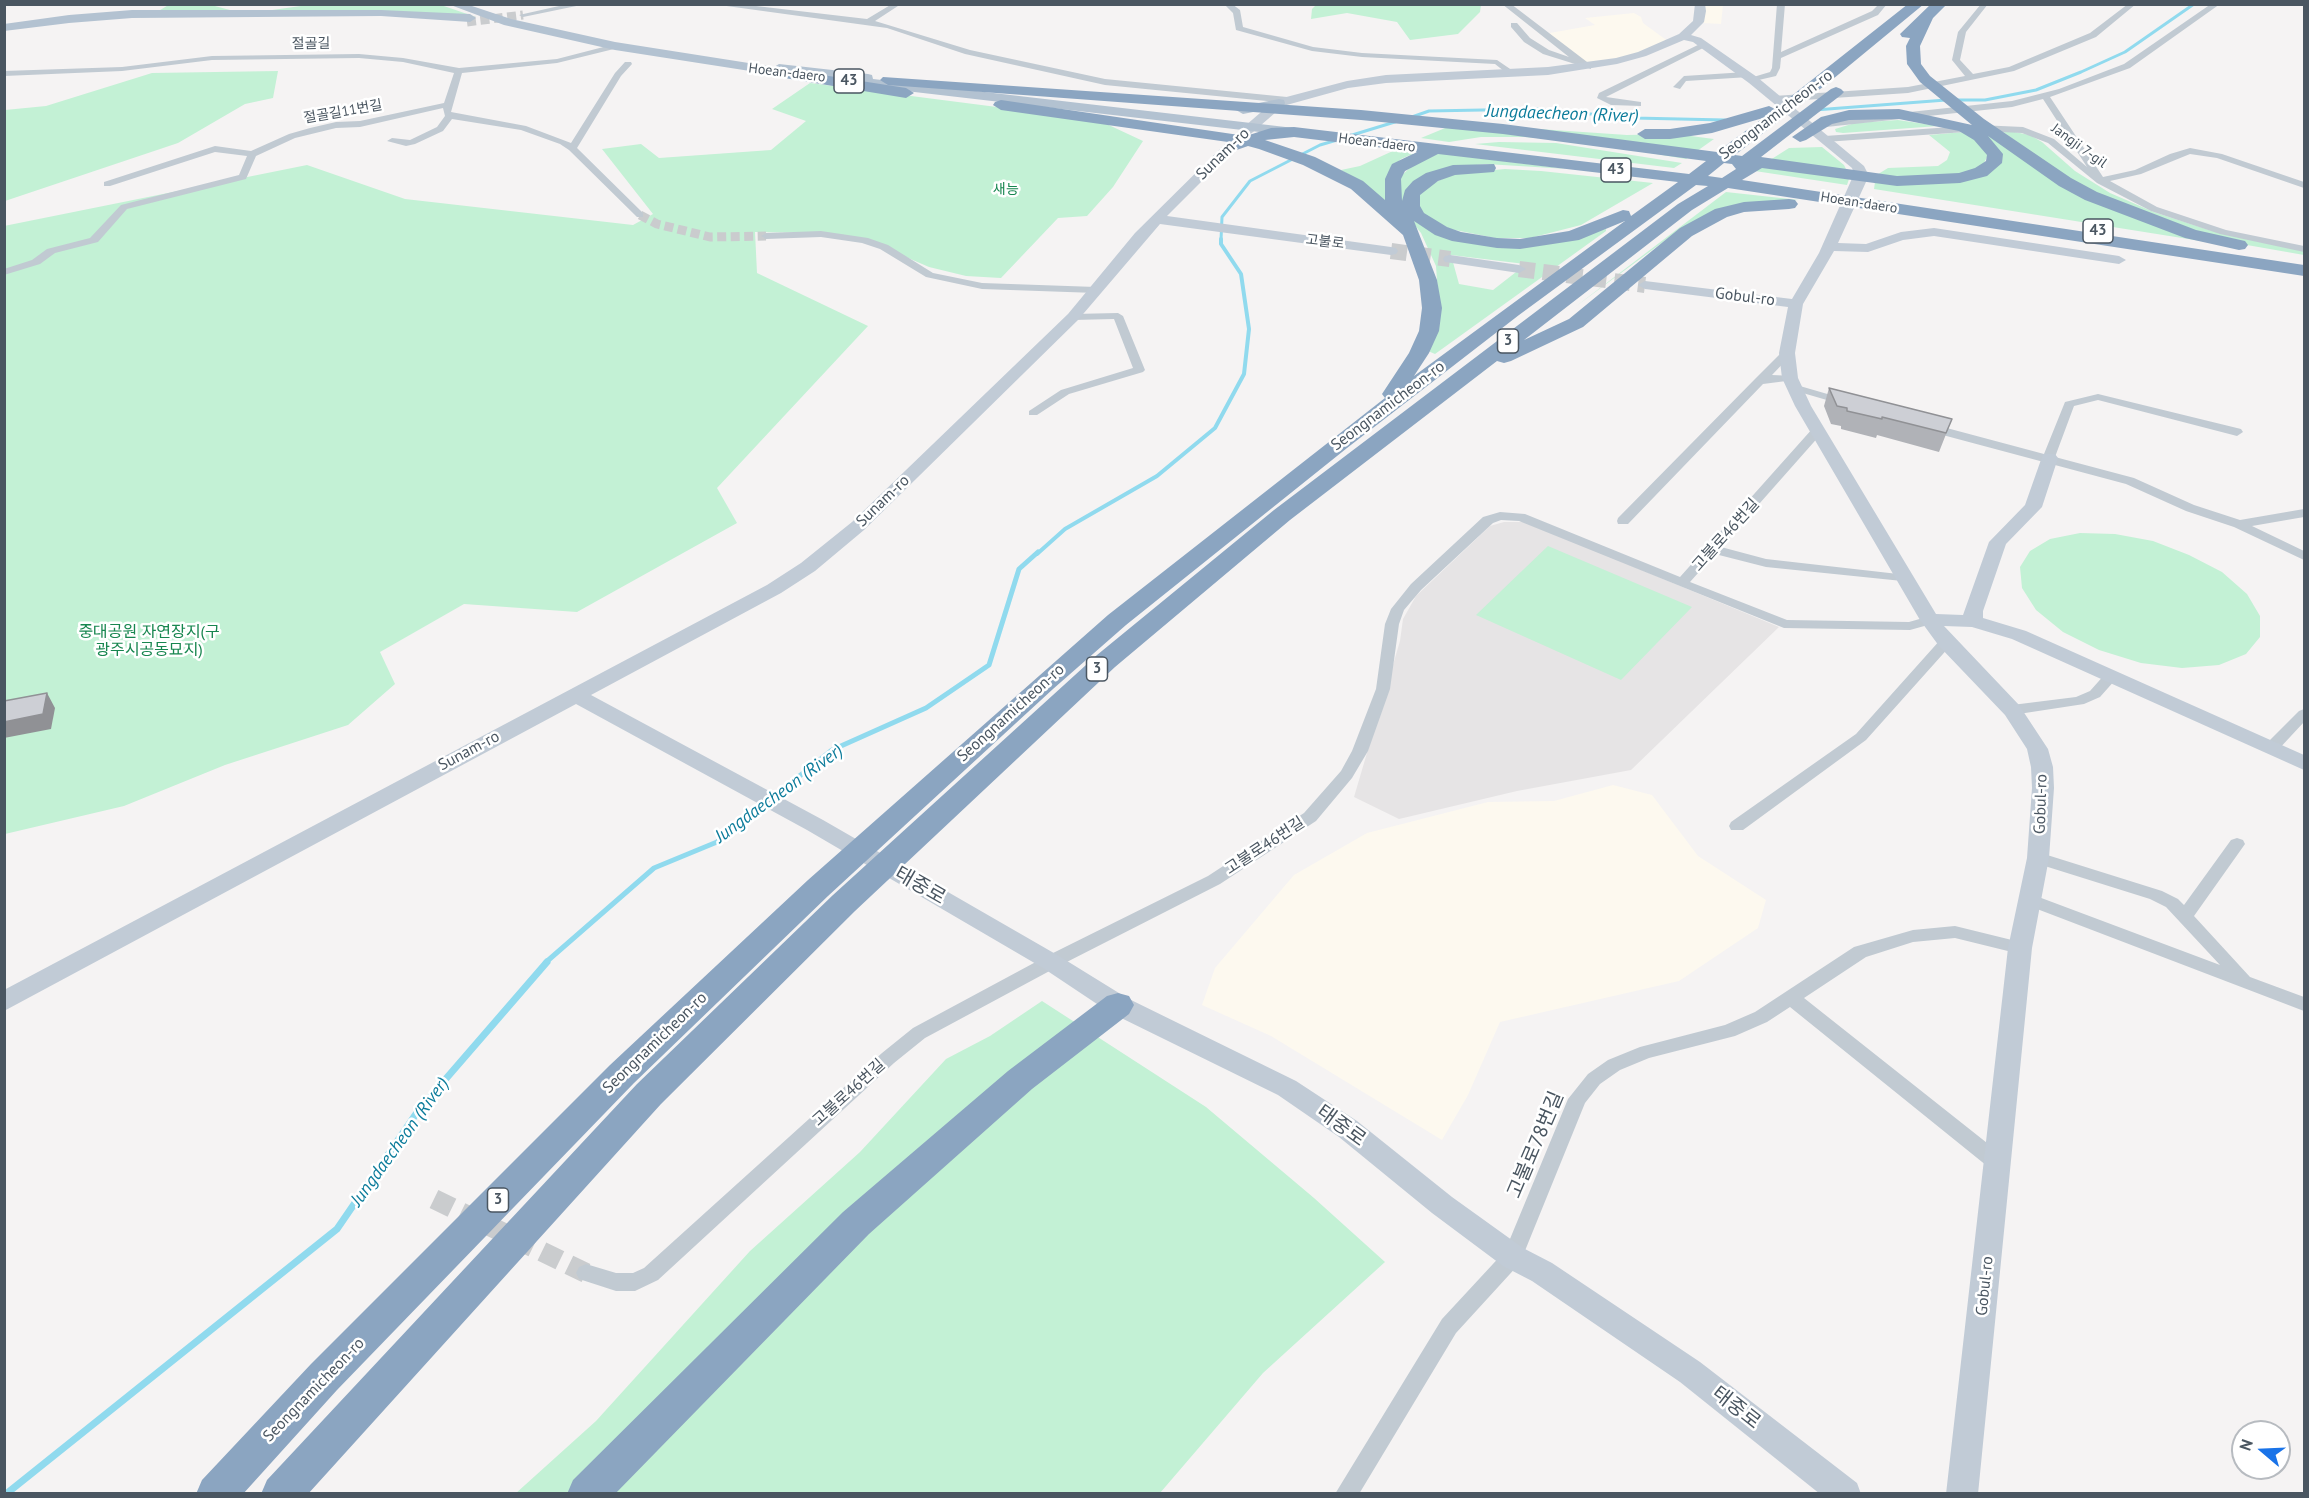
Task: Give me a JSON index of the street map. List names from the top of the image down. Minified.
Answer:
{"streets":{"highway":["Hoean-daero","43","Seongnamicheon-ro","3"],"street":["절골길","절골길11번길","Jangji 7-gil","Sunam-ro","고불로","Gobul-ro","고불로46번길","태중로","고불로78번길"]},"crossings":[["절골길","Hoean-daero"],["Hoean-daero","Sunam-ro"],["Sunam-ro","태중로"],["Gobul-ro","고불로46번길"],["Gobul-ro","고불로78번길"],["고불로46번길","태중로"],["태중로","고불로78번길"]],"water":["Jungdaecheon (River)"],"parks":["새능","중대공원 자연장지(구 광주시공동묘지)"],"north":"left"}
